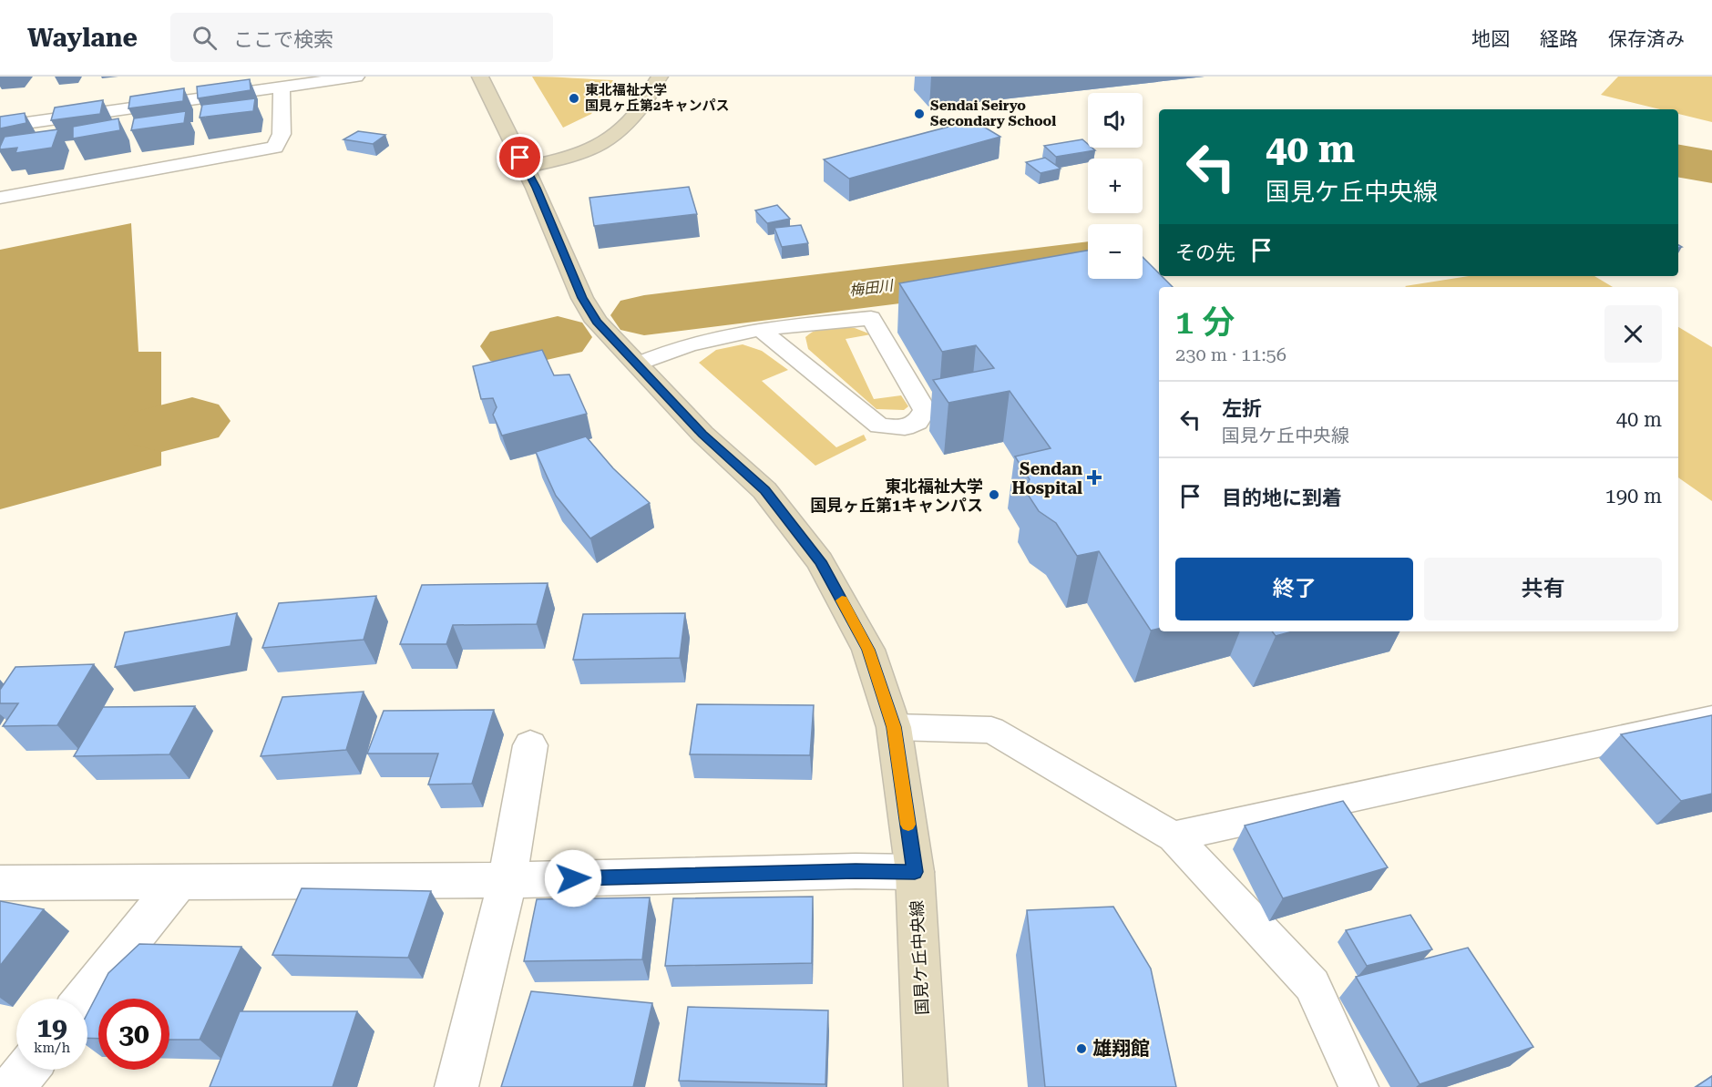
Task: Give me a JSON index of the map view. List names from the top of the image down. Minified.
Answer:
{"streets":{"street":["国見ケ丘中央線"]},"water":["梅田川"],"places":{"other":["東北福祉大学 国見ヶ丘第2キャンパス","Sendai Seiryo Secondary School","東北福祉大学 国見ヶ丘第1キャンパス","雄翔館"],"health":["Sendan Hospital"]},"page":{"header":"Waylane","search":"ここで検索","nav":["地図","経路","保存済み"],"map_buttons":["+","−"],"turn":["40 m","国見ケ丘中央線"],"then":"その先","heading":["1 分","230 m · 11:56"],"list":[{"name":"左折","note":"国見ケ丘中央線","value":"40 m"},{"name":"目的地に到着","value":"190 m"}],"buttons":["終了","共有"],"speed":"19 km/h","limit":"30"}}
